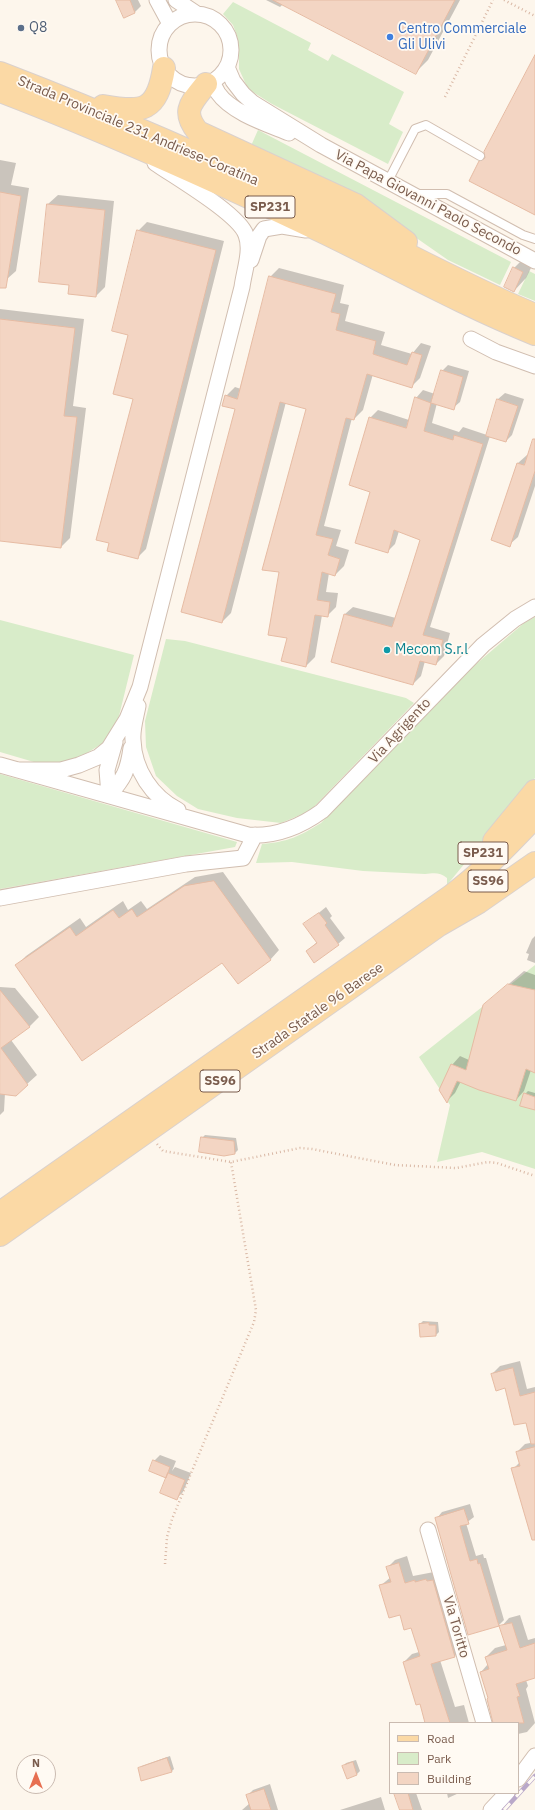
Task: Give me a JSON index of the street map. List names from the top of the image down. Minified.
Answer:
{"streets":{"main road":["Strada Provinciale 231 Andriese-Coratina","SP231","SS96","Strada Statale 96 Barese"],"street":["Via Papa Giovanni Paolo Secondo","Via Agrigento","Via Toritto"]},"crossings":[["SP231","SS96"],["SP231","Strada Statale 96 Barese"],["SS96","Strada Statale 96 Barese"]],"places":["Q8","Centro Commerciale Gli Ulivi","Mecom S.r.l"],"legend":["Road","Park","Building"],"north":"top"}
